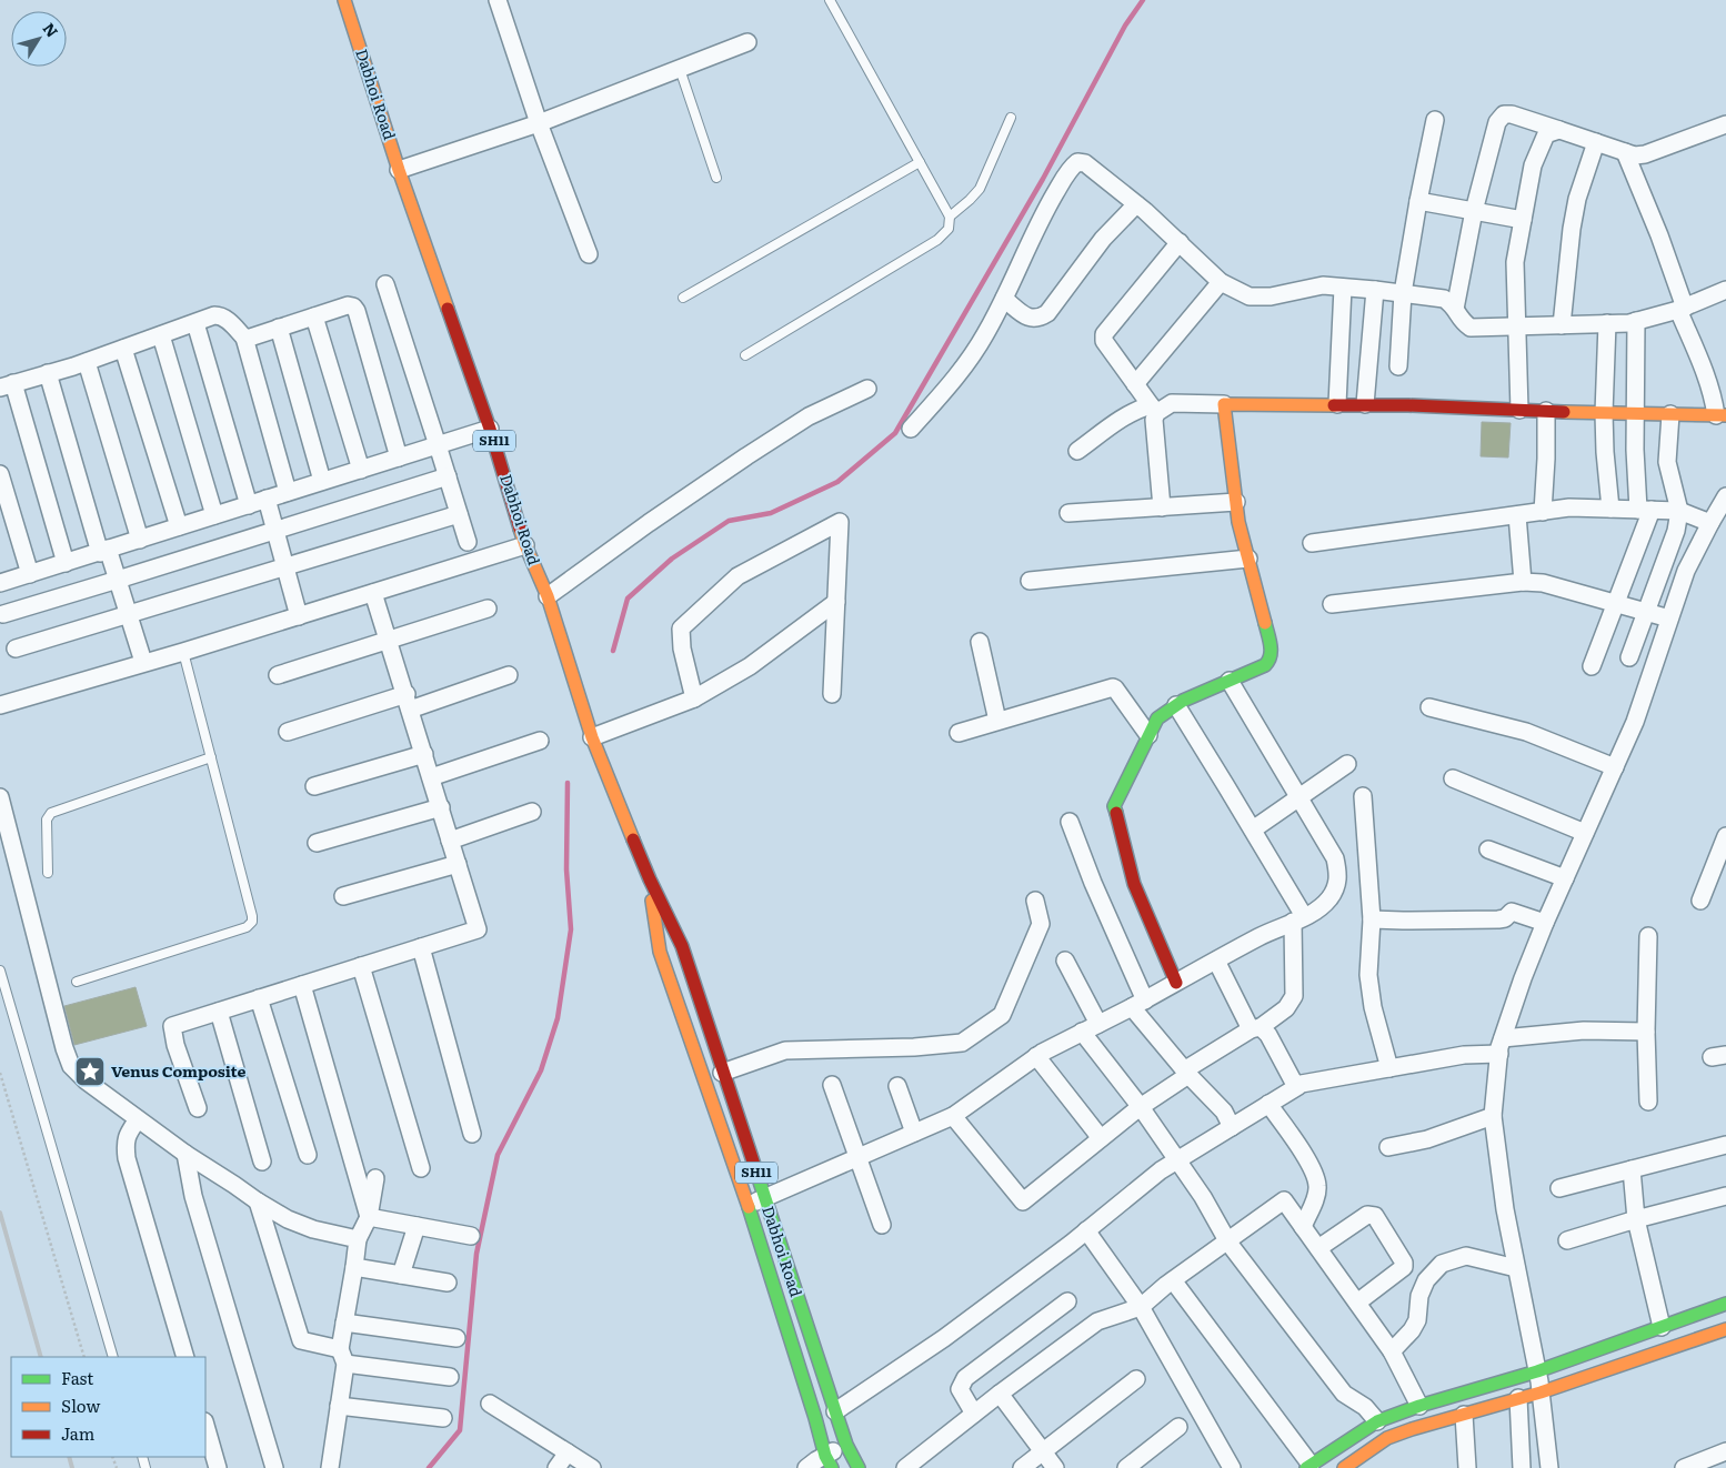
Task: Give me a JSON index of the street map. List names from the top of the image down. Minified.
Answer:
{"streets":{"main road":["Dabhoi Road","SH11"]},"places":{"place":["Venus Composite"]},"legend":["Fast","Slow","Jam"],"north":"top right"}
